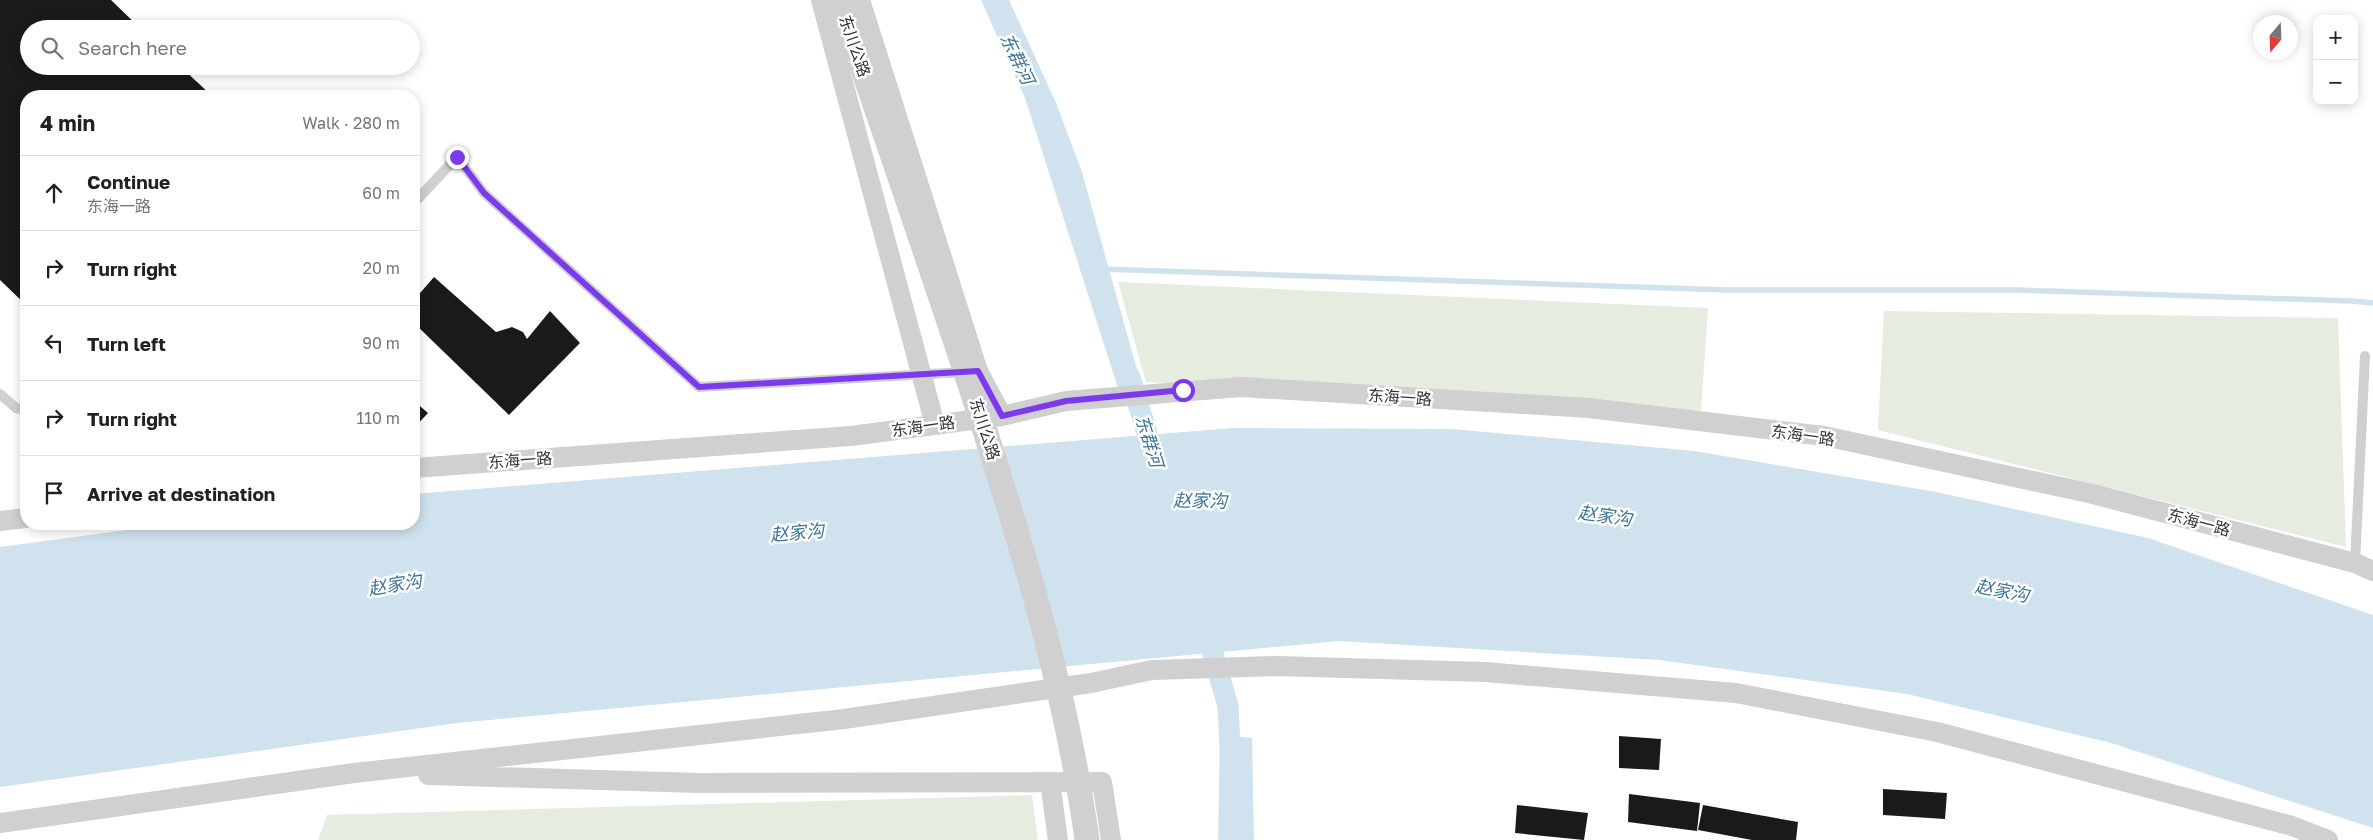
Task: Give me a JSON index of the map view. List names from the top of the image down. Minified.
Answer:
{"streets":{"street":["东川公路","东海一路"]},"water":["东群河","赵家沟"],"north":"bottom","page":{"map_buttons":["+","−"],"search":"Search here","heading":["4 min","Walk · 280 m"],"list":[["Continue","东海一路","60 m"],["Turn right","20 m"],["Turn left","90 m"],["Turn right","110 m"],"Arrive at destination"]}}
